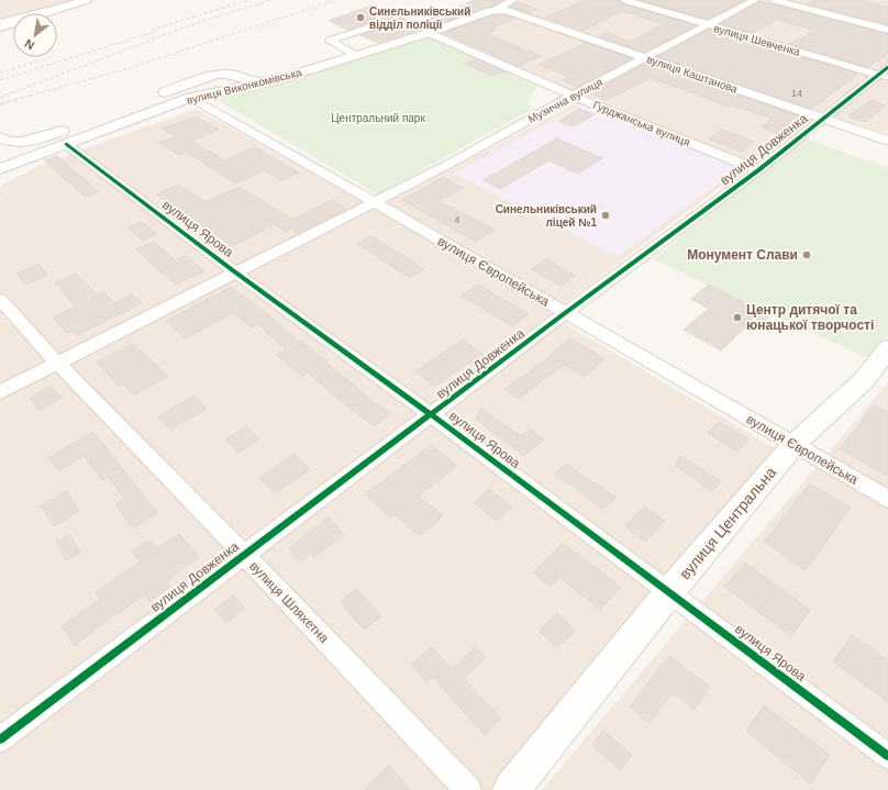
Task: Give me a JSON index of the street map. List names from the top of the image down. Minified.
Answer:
{"streets":{"main road":["вулиця Центральна"],"street":["вулиця Шевченка","вулиця Каштанова","вулиця Виконкомівська","Музична вулиця","Гурджанська вулиця","вулиця Довженка","вулиця Ярова","вулиця Європейська","вулиця Шляхетна"]},"crossings":[["вулиця Шевченка","Музична вулиця"],["вулиця Шевченка","вулиця Довженка"],["вулиця Каштанова","вулиця Виконкомівська"],["вулиця Каштанова","Музична вулиця"],["вулиця Каштанова","вулиця Довженка"],["вулиця Виконкомівська","Гурджанська вулиця"],["вулиця Виконкомівська","вулиця Ярова"],["вулиця Виконкомівська","вулиця Європейська"],["Музична вулиця","Гурджанська вулиця"],["Музична вулиця","вулиця Ярова"],["Музична вулиця","вулиця Європейська"],["Музична вулиця","вулиця Шляхетна"],["Гурджанська вулиця","вулиця Довженка"],["вулиця Довженка","вулиця Ярова"],["вулиця Довженка","вулиця Європейська"],["вулиця Довженка","вулиця Шляхетна"],["вулиця Ярова","вулиця Центральна"],["вулиця Європейська","вулиця Центральна"]],"parks":["Центральний парк"],"places":["Синельниківський відділ поліції","Синельниківський ліцей №1","Монумент Слави","Центр дитячої та юнацької творчості"],"house_numbers":["14","4"],"north":"bottom left"}
